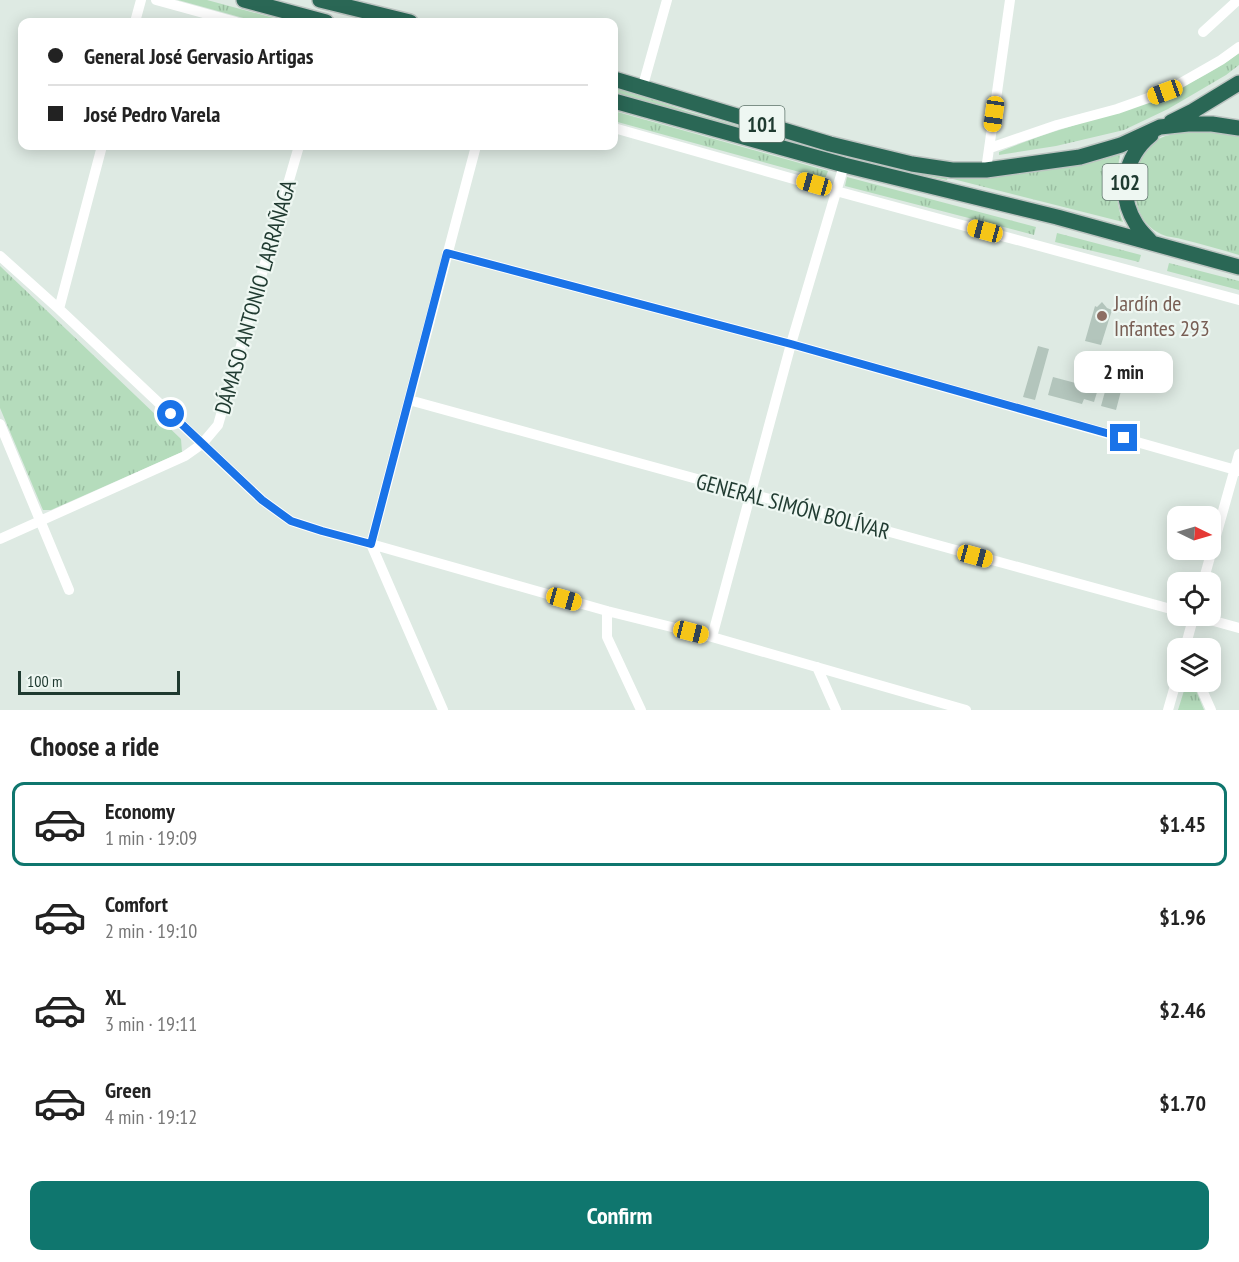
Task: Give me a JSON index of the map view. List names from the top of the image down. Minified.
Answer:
{"streets":{"highway":["101","102"],"street":["DÁMASO ANTONIO LARRAÑAGA","GENERAL SIMÓN BOLÍVAR"]},"crossings":[["101","102"]],"places":["Jardín de Infantes 293"],"scale_bar":"100 m","north":"right","page":{"banner":["General José Gervasio Artigas","José Pedro Varela"],"bubble":"2 min","scale":"100 m","heading":"Choose a ride","list":[{"name":"Economy","note":"1 min · 19:09","value":"$1.45"},{"name":"Comfort","note":"2 min · 19:10","value":"$1.96"},{"name":"XL","note":"3 min · 19:11","value":"$2.46"},{"name":"Green","note":"4 min · 19:12","value":"$1.70"}],"buttons":"Confirm"}}
